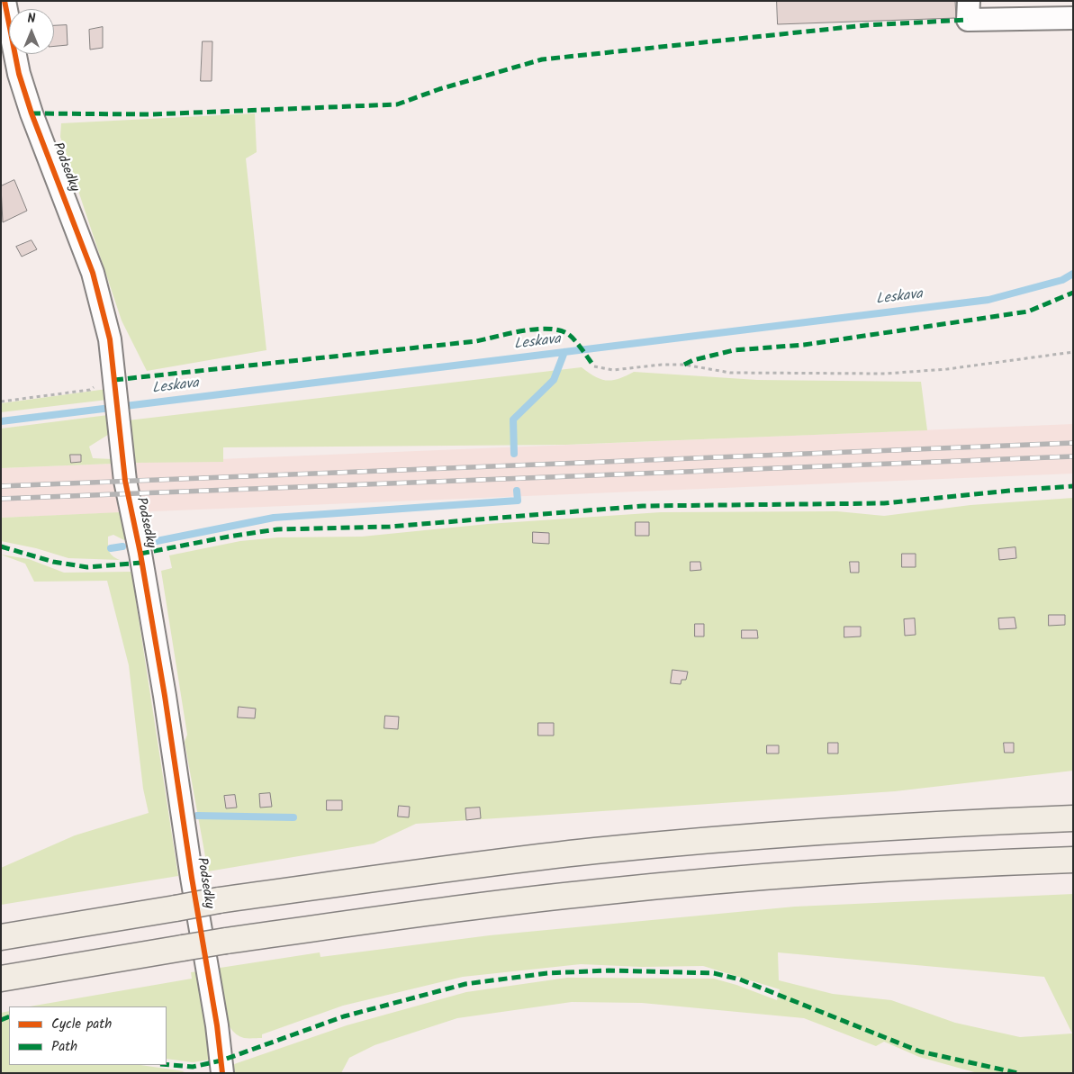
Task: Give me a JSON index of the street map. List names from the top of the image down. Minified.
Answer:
{"streets":{"street":["Podsedky"]},"water":["Leskava"],"legend":["Cycle path","Path"],"north":"top"}
